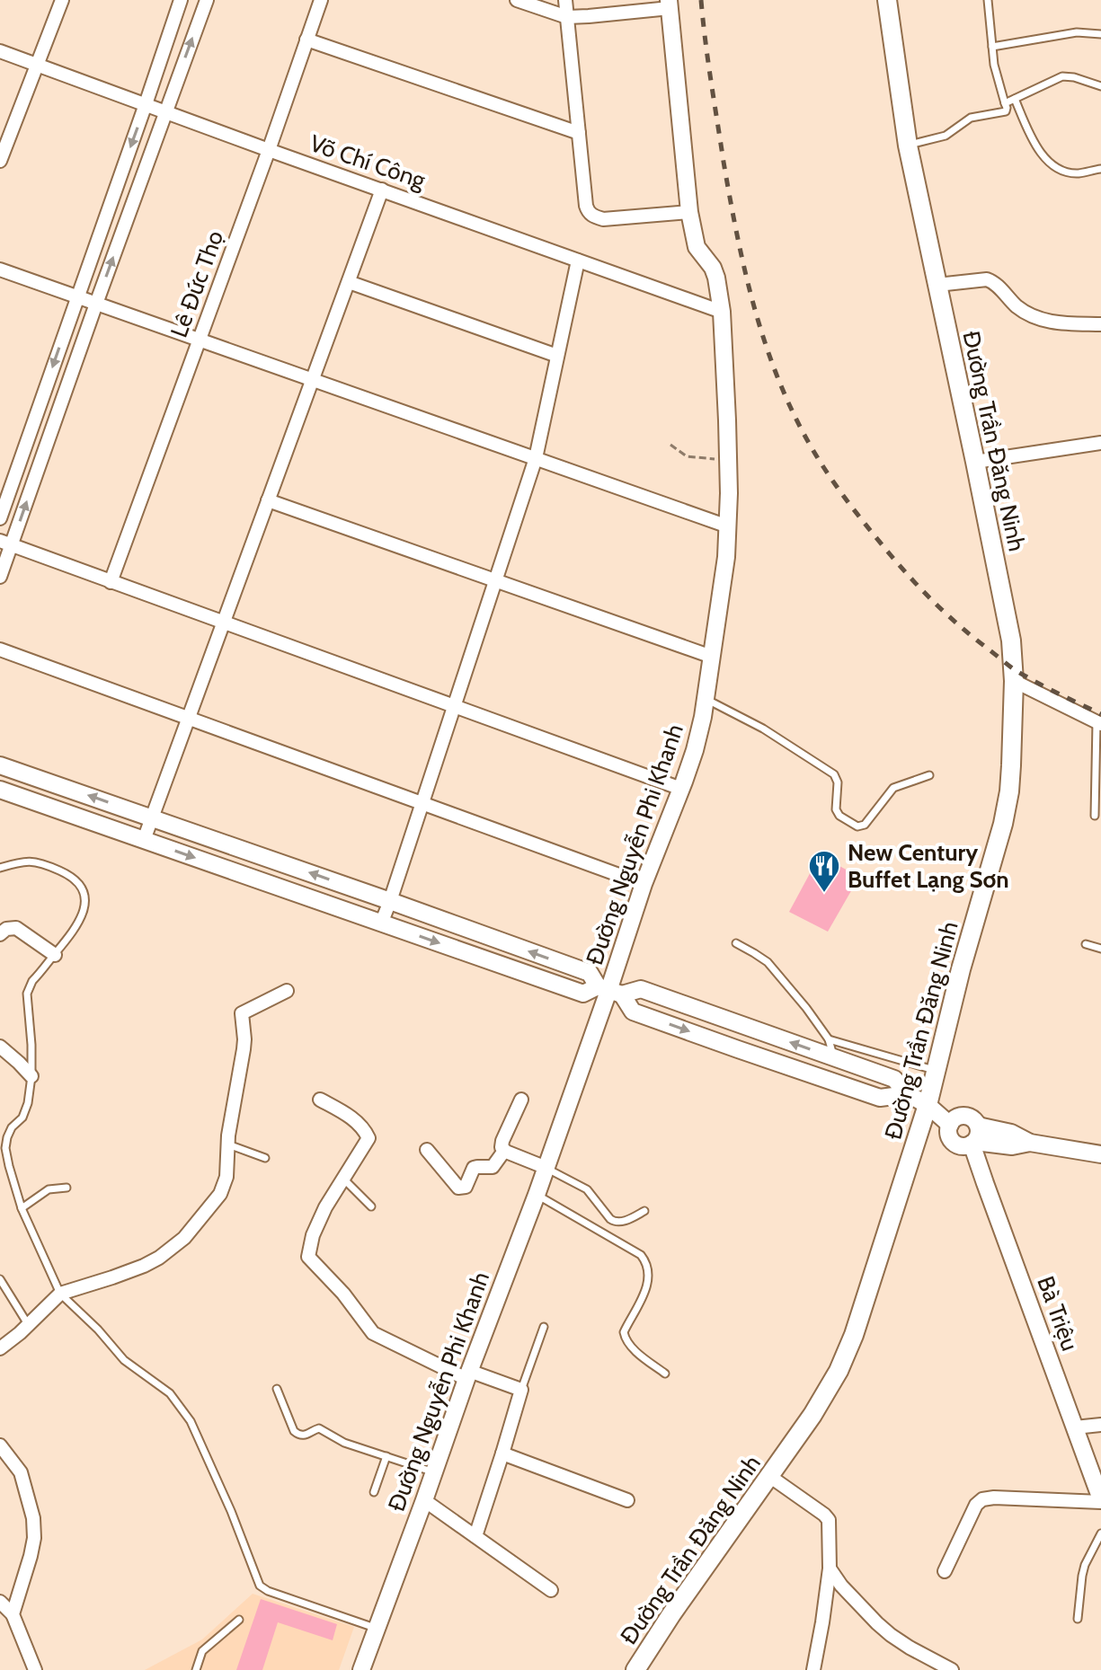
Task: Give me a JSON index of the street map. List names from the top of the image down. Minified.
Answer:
{"streets":{"main road":["Đường Trần Đăng Ninh"],"street":["Võ Chí Công","Lê Đức Thọ","Đường Nguyễn Phi Khanh","Bà Triệu"]},"crossings":[["Võ Chí Công","Lê Đức Thọ"],["Võ Chí Công","Đường Nguyễn Phi Khanh"]],"places":{"restaurant":["New Century Buffet Lạng Sơn"]}}
